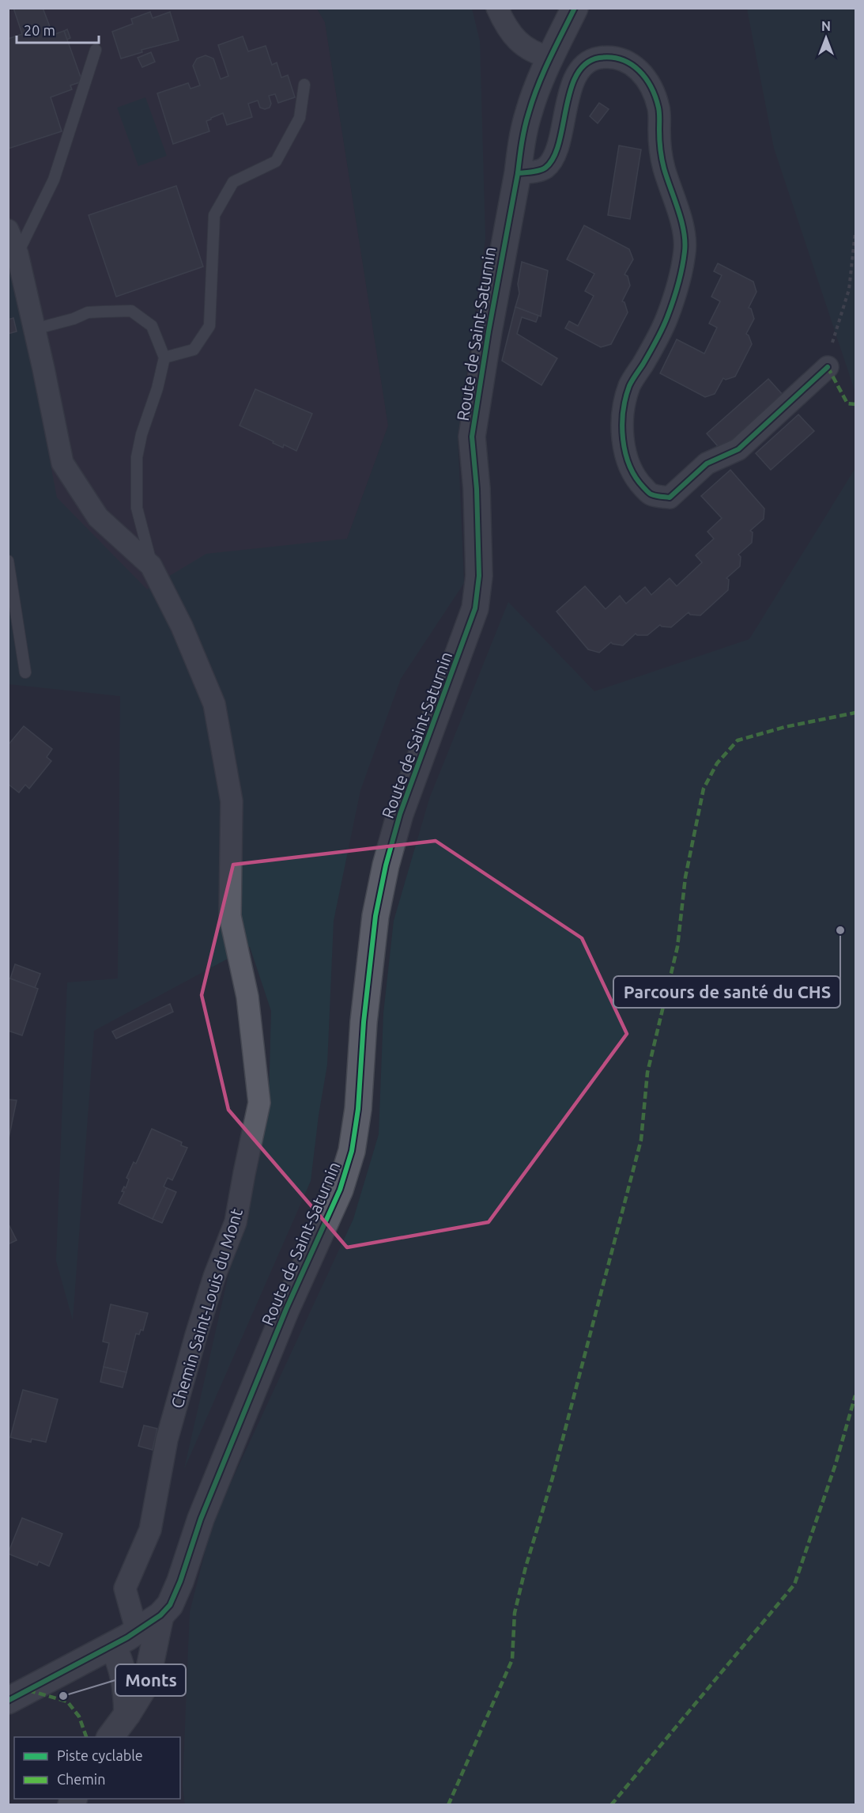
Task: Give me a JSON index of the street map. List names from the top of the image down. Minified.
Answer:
{"streets":{"street":["Route de Saint-Saturnin","Chemin Saint-Louis du Mont"]},"crossings":[["Route de Saint-Saturnin","Chemin Saint-Louis du Mont"]],"places":["Parcours de santé du CHS","Monts"],"legend":["Piste cyclable","Chemin"],"scale_bar":"20 m","north":"top"}
